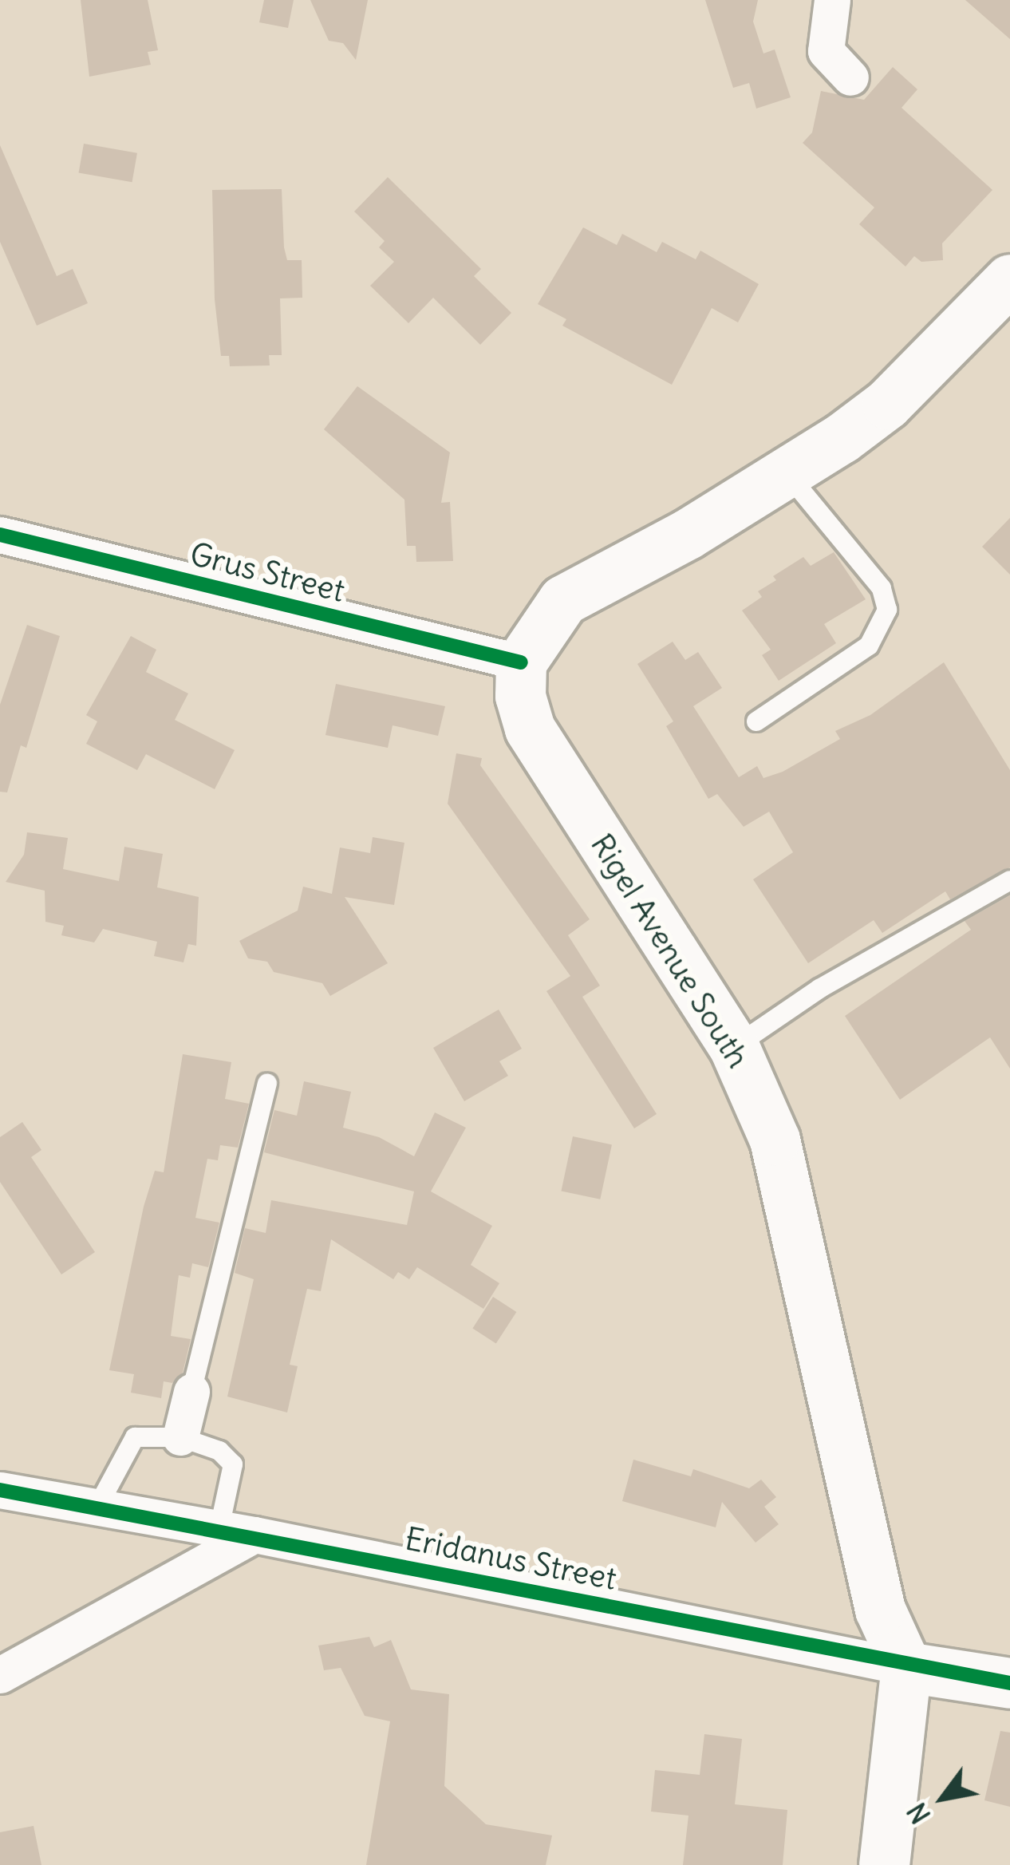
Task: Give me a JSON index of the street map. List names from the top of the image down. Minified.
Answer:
{"streets":{"main road":["Rigel Avenue South","Eridanus Street"],"street":["Grus Street"]},"crossings":[["Grus Street","Rigel Avenue South"],["Rigel Avenue South","Eridanus Street"]],"north":"bottom left"}
